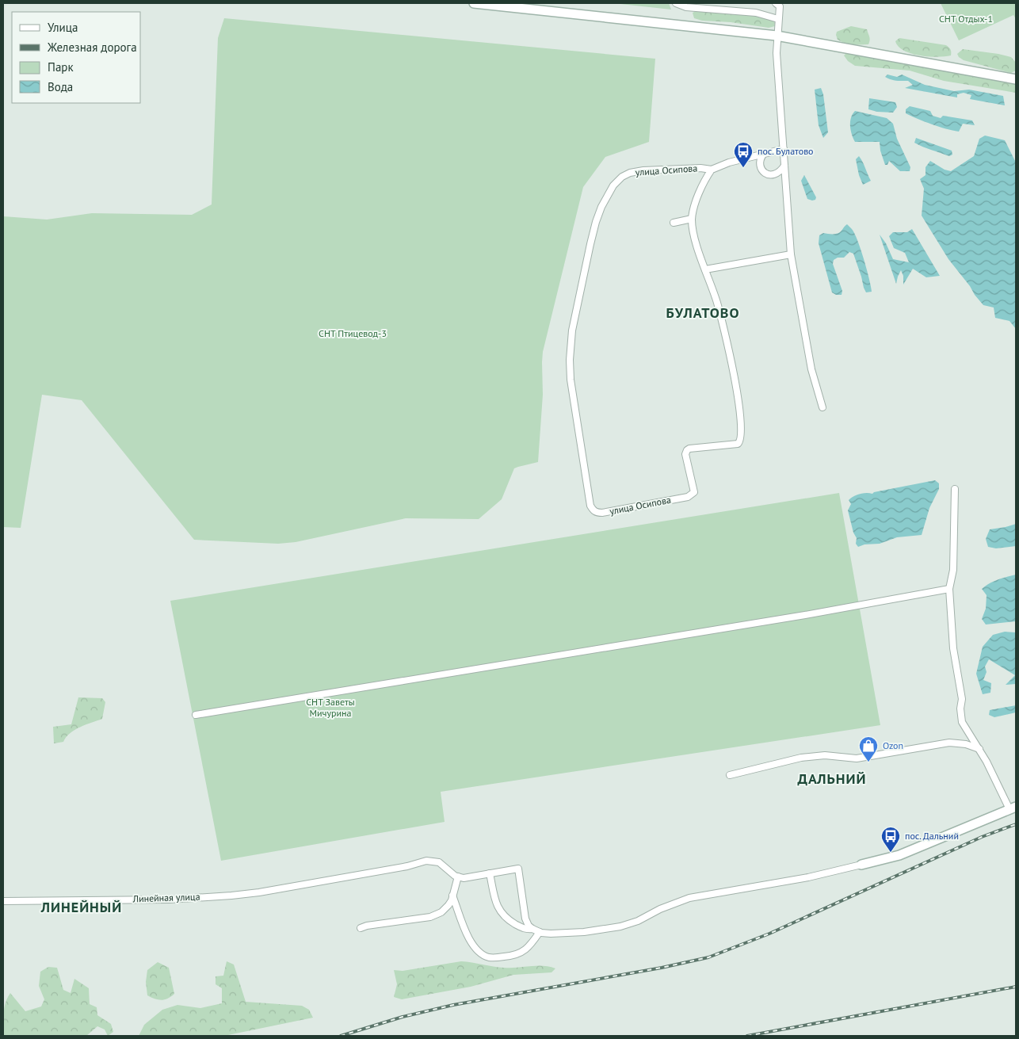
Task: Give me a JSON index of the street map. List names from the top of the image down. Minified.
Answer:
{"streets":{"street":["улица Осипова","Линейная улица"]},"districts":["БУЛАТОВО","ДАЛЬНИЙ","ЛИНЕЙНЫЙ"],"parks":["СНТ Отдых-1","СНТ Птицевод-3","СНТ Заветы Мичурина"],"places":{"bus stop":["пос. Булатово","пос. Дальний"],"shop":["Ozon"]},"legend":["Улица","Железная дорога","Парк","Вода"]}
